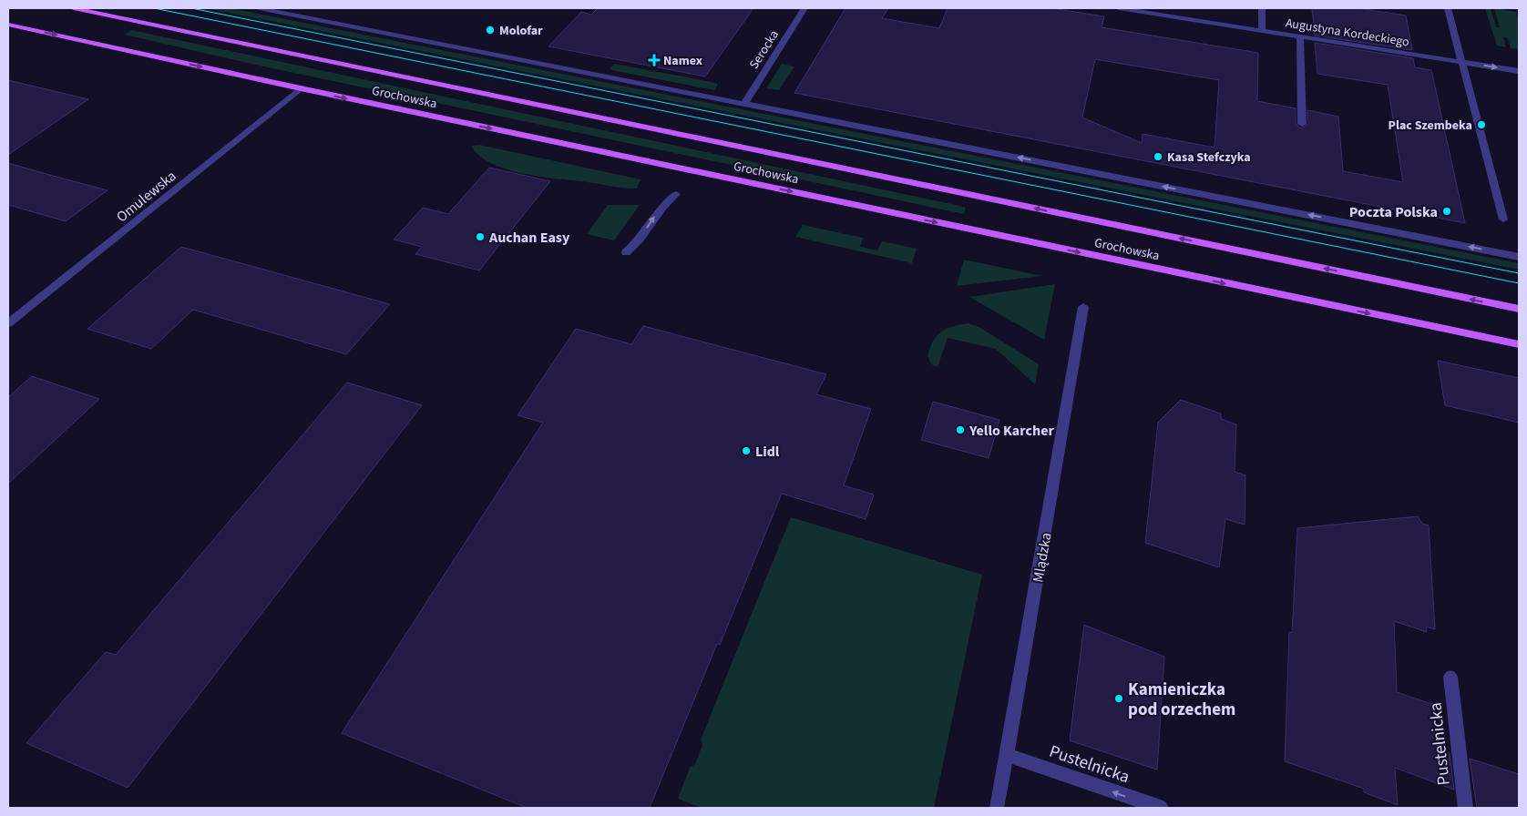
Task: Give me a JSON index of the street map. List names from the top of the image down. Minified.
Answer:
{"streets":{"main road":["Grochowska"],"street":["Augustyna Kordeckiego","Serocka","Omulewska","Mlądzka","Pustelnicka"]},"crossings":[["Grochowska","Omulewska"],["Mlądzka","Pustelnicka"]],"one_way":["Pustelnicka"],"places":{"other":["Molofar","Plac Szembeka","Kasa Stefczyka","Poczta Polska","Auchan Easy","Yello Karcher","Lidl","Kamieniczka pod orzechem"],"health":["Namex"]}}
